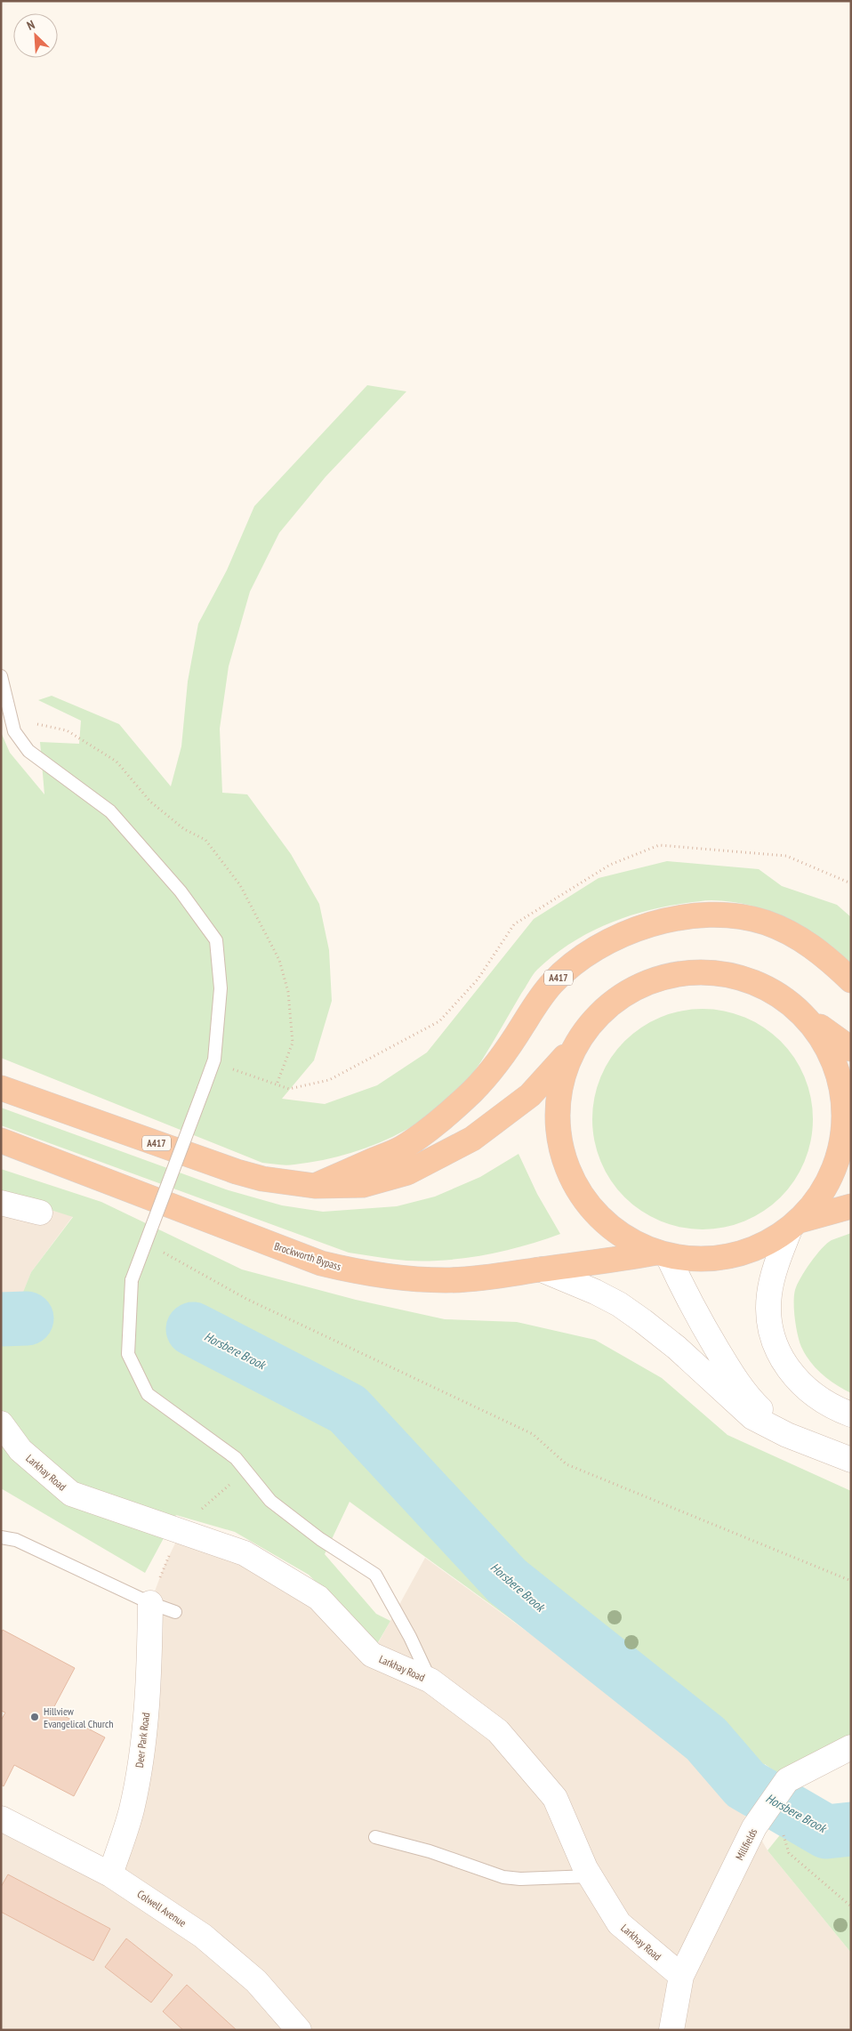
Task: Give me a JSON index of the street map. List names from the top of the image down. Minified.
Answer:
{"streets":{"highway":["A417","Brockworth Bypass"],"street":["Larkhay Road","Deer Park Road","Millfields","Colwell Avenue"]},"crossings":[["Larkhay Road","Millfields"],["Deer Park Road","Colwell Avenue"]],"water":["Horsbere Brook"],"places":["Hillview Evangelical Church"],"north":"top left"}
